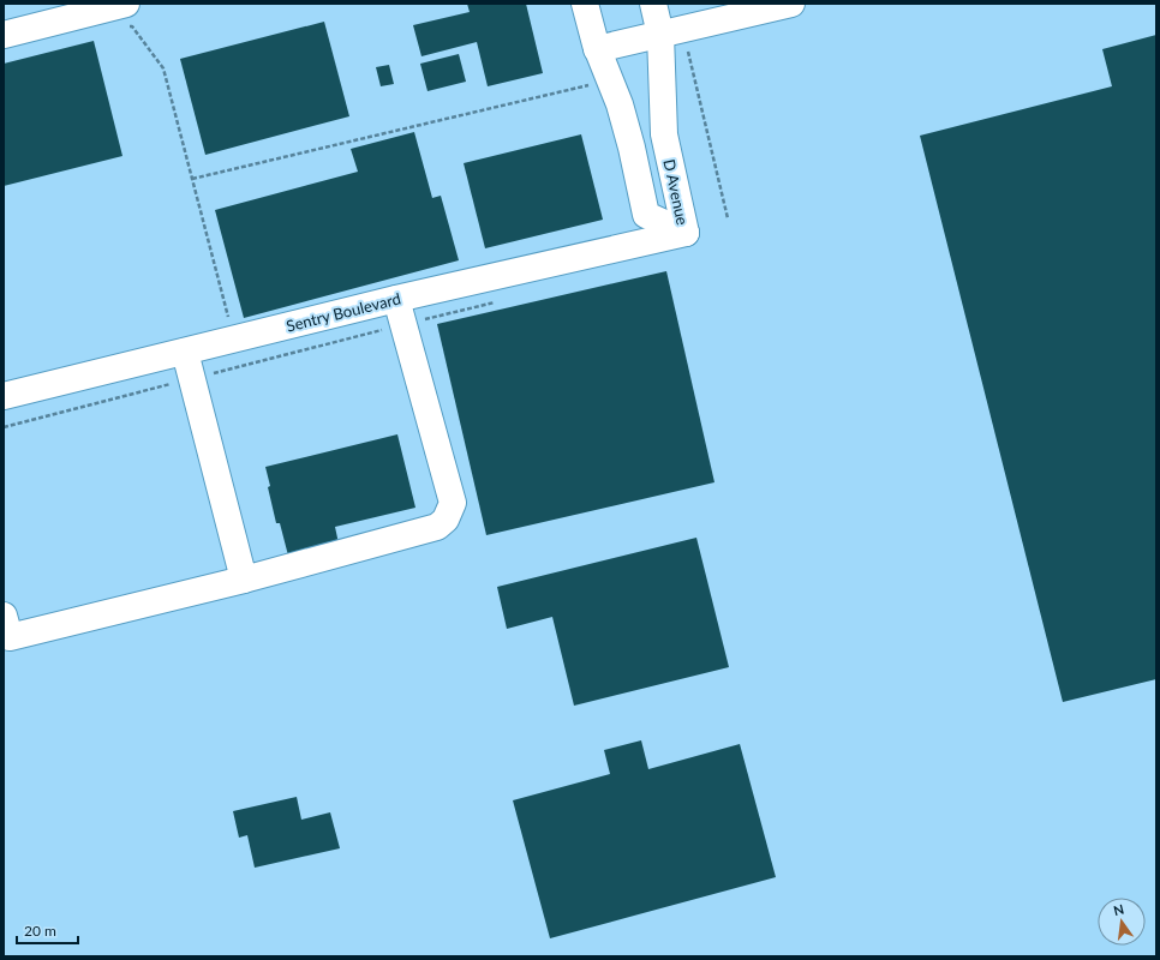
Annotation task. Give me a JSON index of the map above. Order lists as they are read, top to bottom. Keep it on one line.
{"streets":{"street":["D Avenue","Sentry Boulevard"]},"crossings":[["D Avenue","Sentry Boulevard"]],"scale_bar":"20 m","north":"top"}
